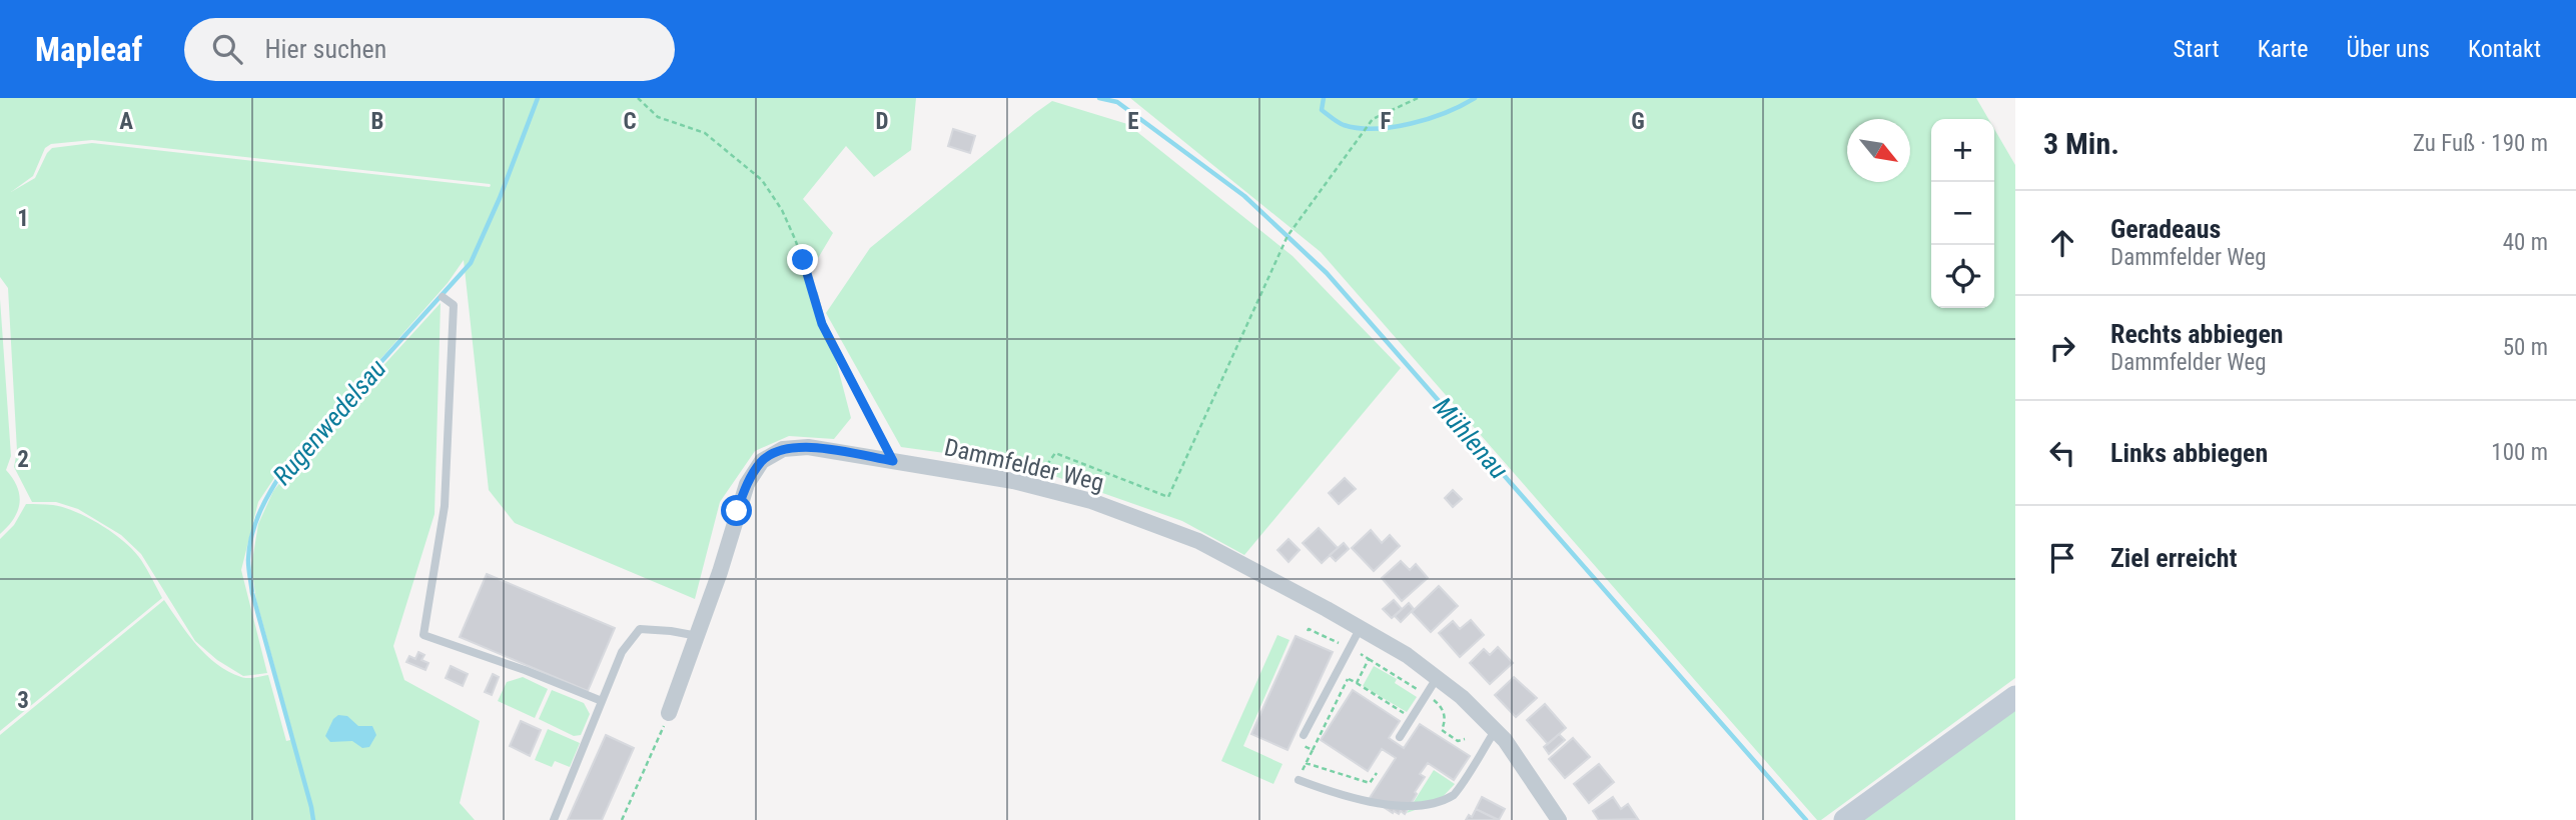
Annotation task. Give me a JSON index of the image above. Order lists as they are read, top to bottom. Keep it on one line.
{"streets":{"street":["Dammfelder Weg"]},"water":["Rugenwedelsau","Mühlenau"],"north":"bottom right","page":{"header":"Mapleaf","search":"Hier suchen","nav":["Start","Karte","Über uns","Kontakt"],"heading":["3 Min.","Zu Fuß · 190 m"],"map_buttons":["+","−"],"list":[["Geradeaus","Dammfelder Weg","40 m"],["Rechts abbiegen","Dammfelder Weg","50 m"],["Links abbiegen","100 m"],"Ziel erreicht"]},"grid":{"columns":["A","B","C","D","E","F","G"],"rows":["1","2","3"]}}
